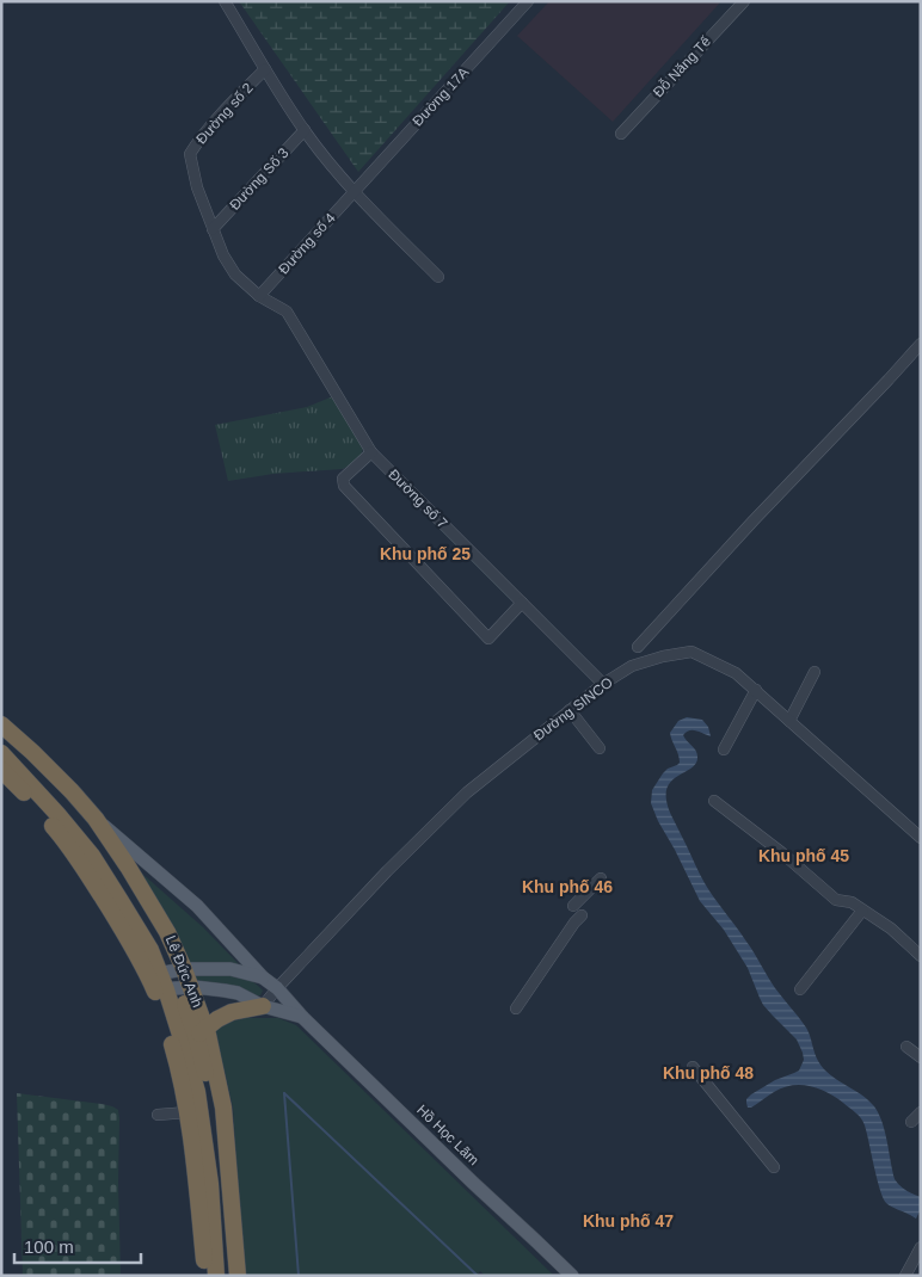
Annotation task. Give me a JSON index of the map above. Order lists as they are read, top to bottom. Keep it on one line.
{"streets":{"highway":["Lê Đức Anh"],"main road":["Hồ Học Lãm"],"street":["Đỗ Năng Tế","Đường 17A","Đường số 2","Đường Số 3","Đường số 4","Đường số 7","Đường SINCO"]},"crossings":[["Đường 17A","Đường số 4"],["Đường số 2","Đường Số 3"],["Đường số 2","Đường số 7"],["Đường Số 3","Đường số 7"],["Đường số 4","Đường số 7"],["Đường số 7","Đường SINCO"],["Đường SINCO","Hồ Học Lãm"],["Lê Đức Anh","Hồ Học Lãm"]],"districts":["Khu phố 25","Khu phố 45","Khu phố 46","Khu phố 48","Khu phố 47"],"scale_bar":"100 m"}
